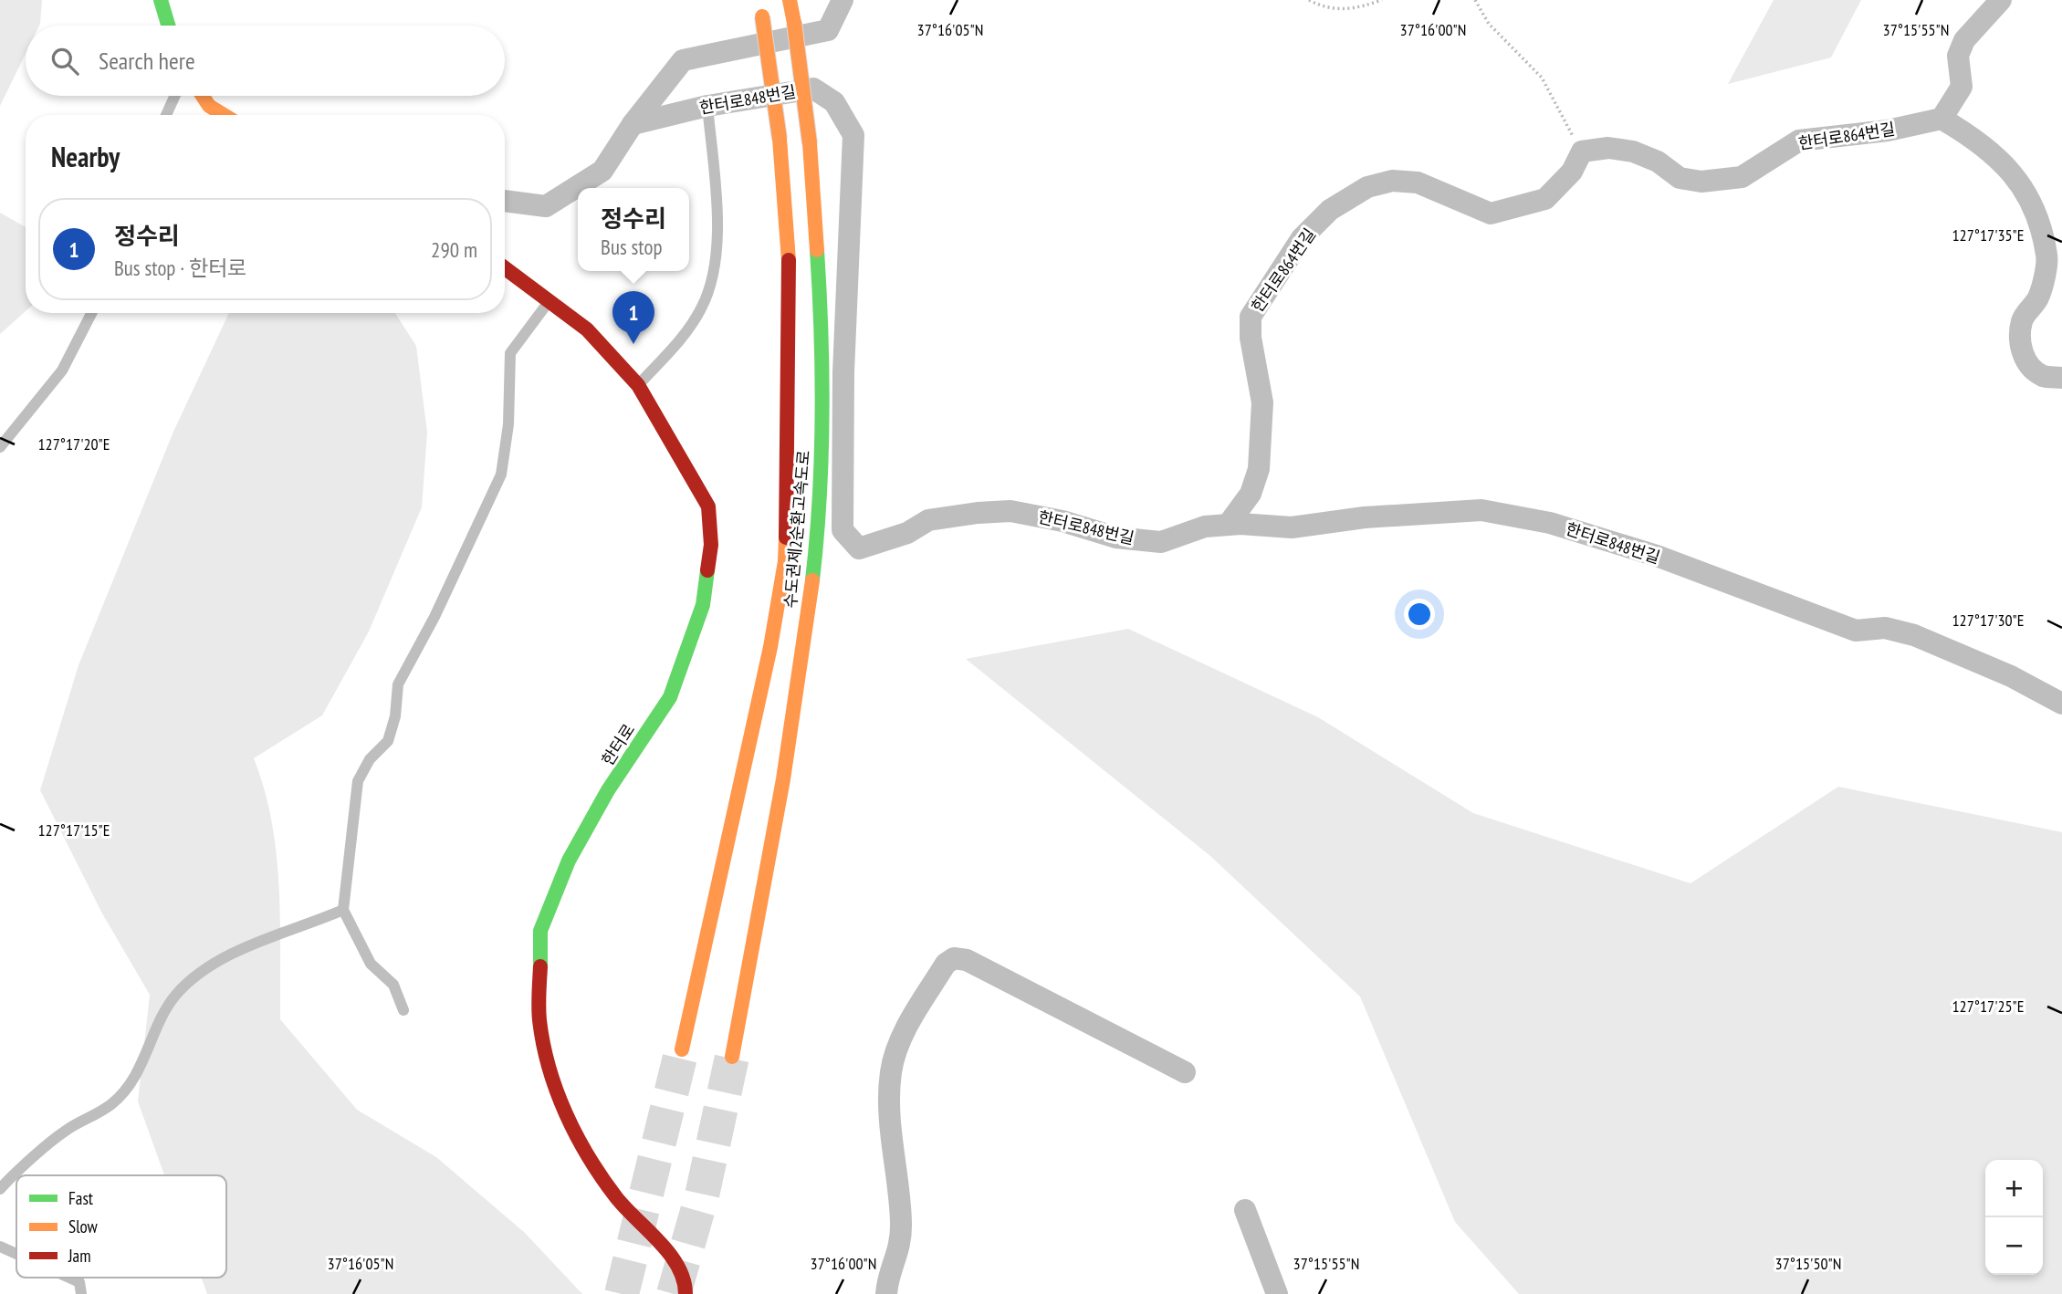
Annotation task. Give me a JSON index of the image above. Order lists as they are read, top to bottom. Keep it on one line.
{"streets":{"main road":["수도권제2순환고속도로","한터로"],"street":["한터로848번길","한터로864번길"]},"crossings":[["한터로848번길","한터로864번길"]],"legend":["Fast","Slow","Jam"],"page":{"search":"Search here","heading":"Nearby","popup":["정수리","Bus stop"],"list":[{"mark":"1","name":"정수리","note":"Bus stop · 한터로","value":"290 m"}],"pins":"1","map_buttons":["+","−"]},"coordinates":["37°16'05\"N","37°16'00\"N","37°15'55\"N","127°17'35\"E","127°17'20\"E","127°17'30\"E","127°17'15\"E","127°17'25\"E","37°15'50\"N"]}
